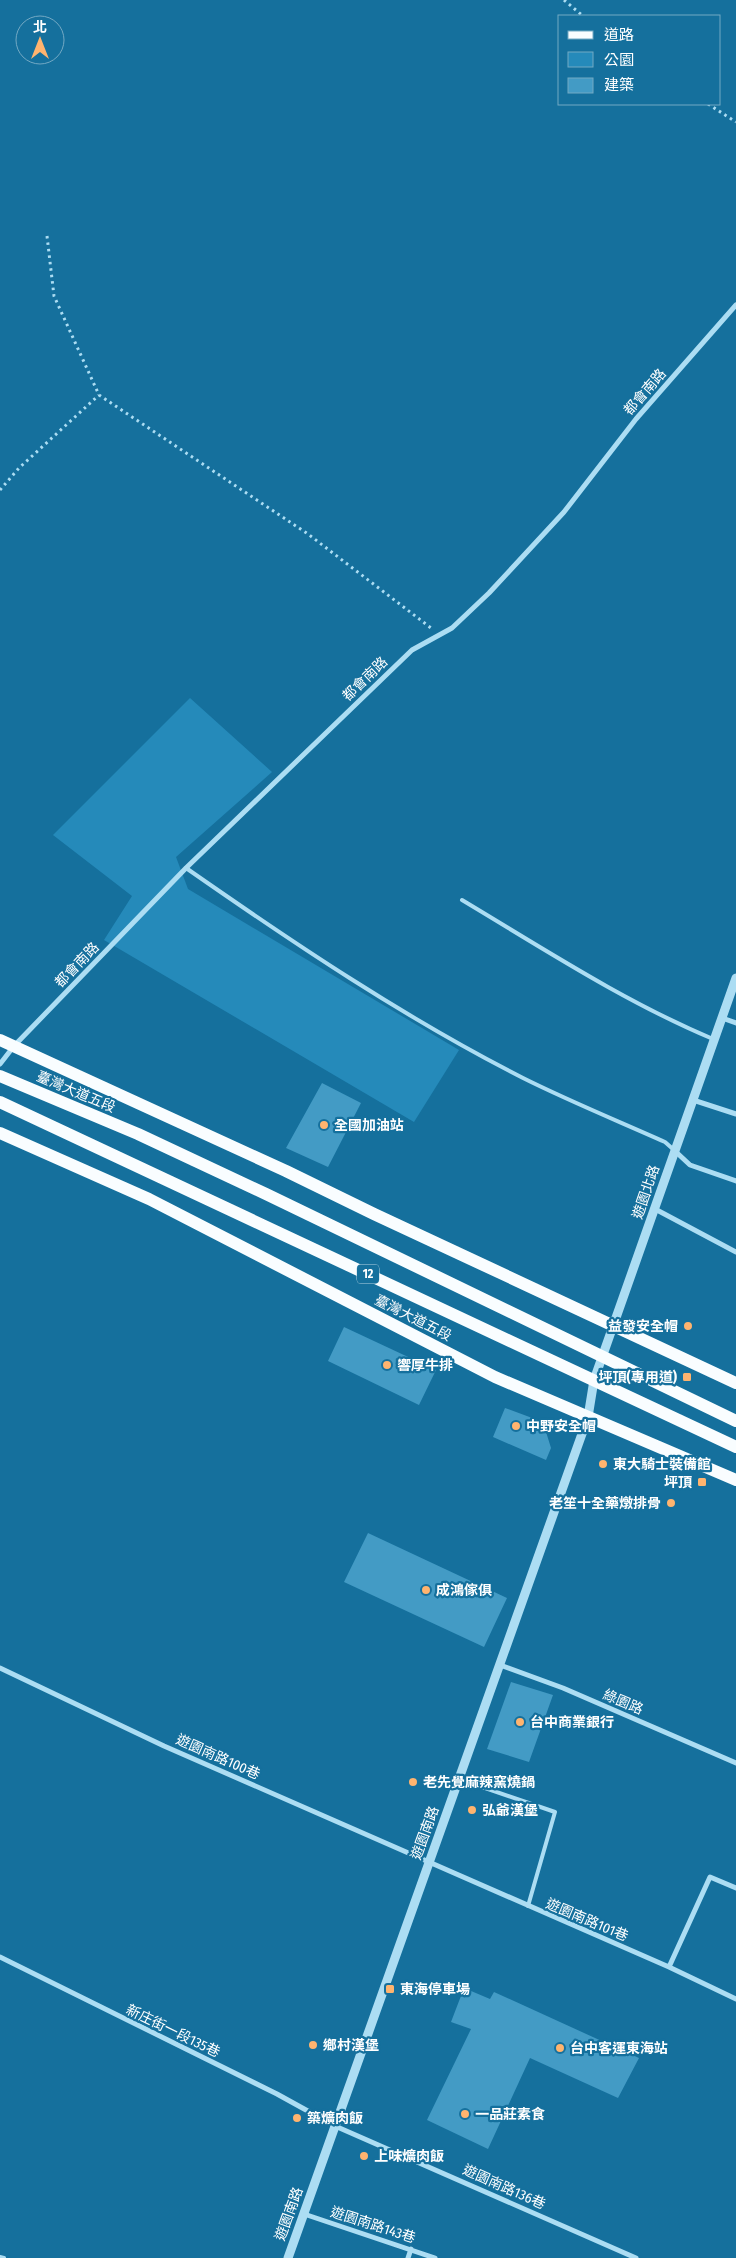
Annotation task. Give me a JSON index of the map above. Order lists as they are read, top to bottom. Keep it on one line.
{"streets":{"main road":["臺灣大道五段","12"],"street":["都會南路","遊園北路","綠園路","遊園南路100巷","遊園南路","遊園南路101巷","新庄街一段135巷","遊園南路136巷","遊園南路143巷"]},"crossings":[["都會南路","臺灣大道五段"],["臺灣大道五段","遊園北路"],["臺灣大道五段","遊園南路"],["遊園北路","遊園南路"],["綠園路","遊園南路"],["遊園南路100巷","遊園南路"],["遊園南路100巷","遊園南路101巷"],["遊園南路","遊園南路101巷"],["遊園南路","新庄街一段135巷"],["遊園南路","遊園南路136巷"],["遊園南路","遊園南路143巷"],["新庄街一段135巷","遊園南路136巷"]],"places":{"other":["全國加油站","益發安全帽","響厚牛排","中野安全帽","東大騎士裝備館","老笙十全藥燉排骨","成鴻傢俱","台中商業銀行","老先覺麻辣窯燒鍋","弘爺漢堡","鄉村漢堡","台中客運東海站","一品莊素食","築爌肉飯","上味爌肉飯"],"transit":["坪頂(專用道)","坪頂","東海停車場"]},"legend":["道路","公園","建築"],"north":"top"}
